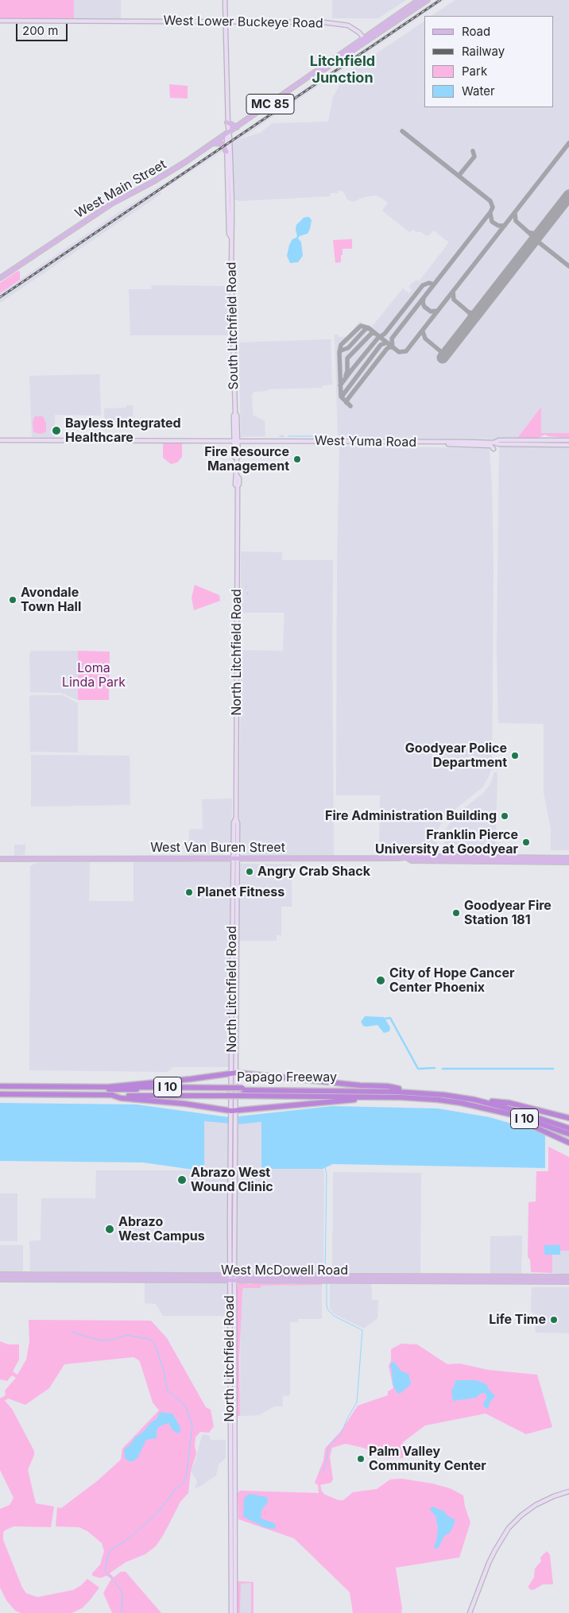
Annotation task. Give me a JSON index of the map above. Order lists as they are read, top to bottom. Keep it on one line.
{"streets":{"highway":["Papago Freeway","I 10"],"main road":["West Lower Buckeye Road","MC 85","West Main Street","South Litchfield Road","West Yuma Road","North Litchfield Road","West Van Buren Street","West McDowell Road"]},"crossings":[["West Lower Buckeye Road","MC 85"],["West Lower Buckeye Road","South Litchfield Road"],["MC 85","West Main Street"],["MC 85","South Litchfield Road"],["West Main Street","South Litchfield Road"],["South Litchfield Road","West Yuma Road"],["South Litchfield Road","North Litchfield Road"],["West Yuma Road","North Litchfield Road"],["North Litchfield Road","West Van Buren Street"],["North Litchfield Road","West McDowell Road"],["Papago Freeway","I 10"]],"districts":["Litchfield Junction"],"parks":["Loma Linda Park"],"places":["Bayless Integrated Healthcare","Fire Resource Management","Avondale Town Hall","Goodyear Police Department","Fire Administration Building","Franklin Pierce University at Goodyear","Angry Crab Shack","Planet Fitness","Goodyear Fire Station 181","City of Hope Cancer Center Phoenix","Abrazo West Wound Clinic","Abrazo West Campus","Life Time","Palm Valley Community Center"],"legend":["Road","Railway","Park","Water"],"scale_bar":"200 m"}
